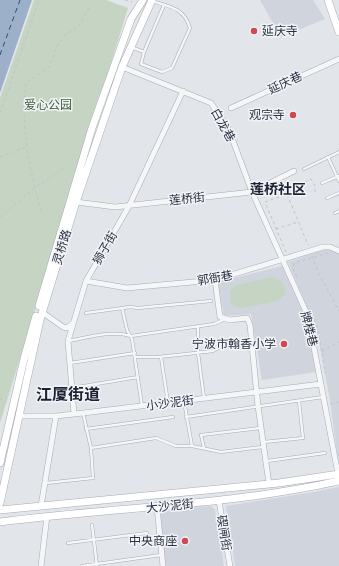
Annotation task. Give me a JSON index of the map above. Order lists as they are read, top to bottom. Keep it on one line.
{"streets":{"main road":["灵桥路","大沙泥街"],"street":["延庆巷","白龙巷","莲桥街","狮子街","郭衙巷","牌楼巷","小沙泥街","碶闸街"]},"crossings":[["白龙巷","莲桥街"],["白龙巷","灵桥路"],["白龙巷","狮子街"],["白龙巷","牌楼巷"],["莲桥街","灵桥路"],["莲桥街","狮子街"],["莲桥街","牌楼巷"],["灵桥路","小沙泥街"],["狮子街","郭衙巷"],["狮子街","小沙泥街"],["郭衙巷","牌楼巷"],["牌楼巷","小沙泥街"],["牌楼巷","大沙泥街"],["大沙泥街","碶闸街"]],"districts":["莲桥社区","江厦街道"],"parks":["爱心公园"],"places":["延庆寺","观宗寺","宁波市翰香小学","中央商座"]}
